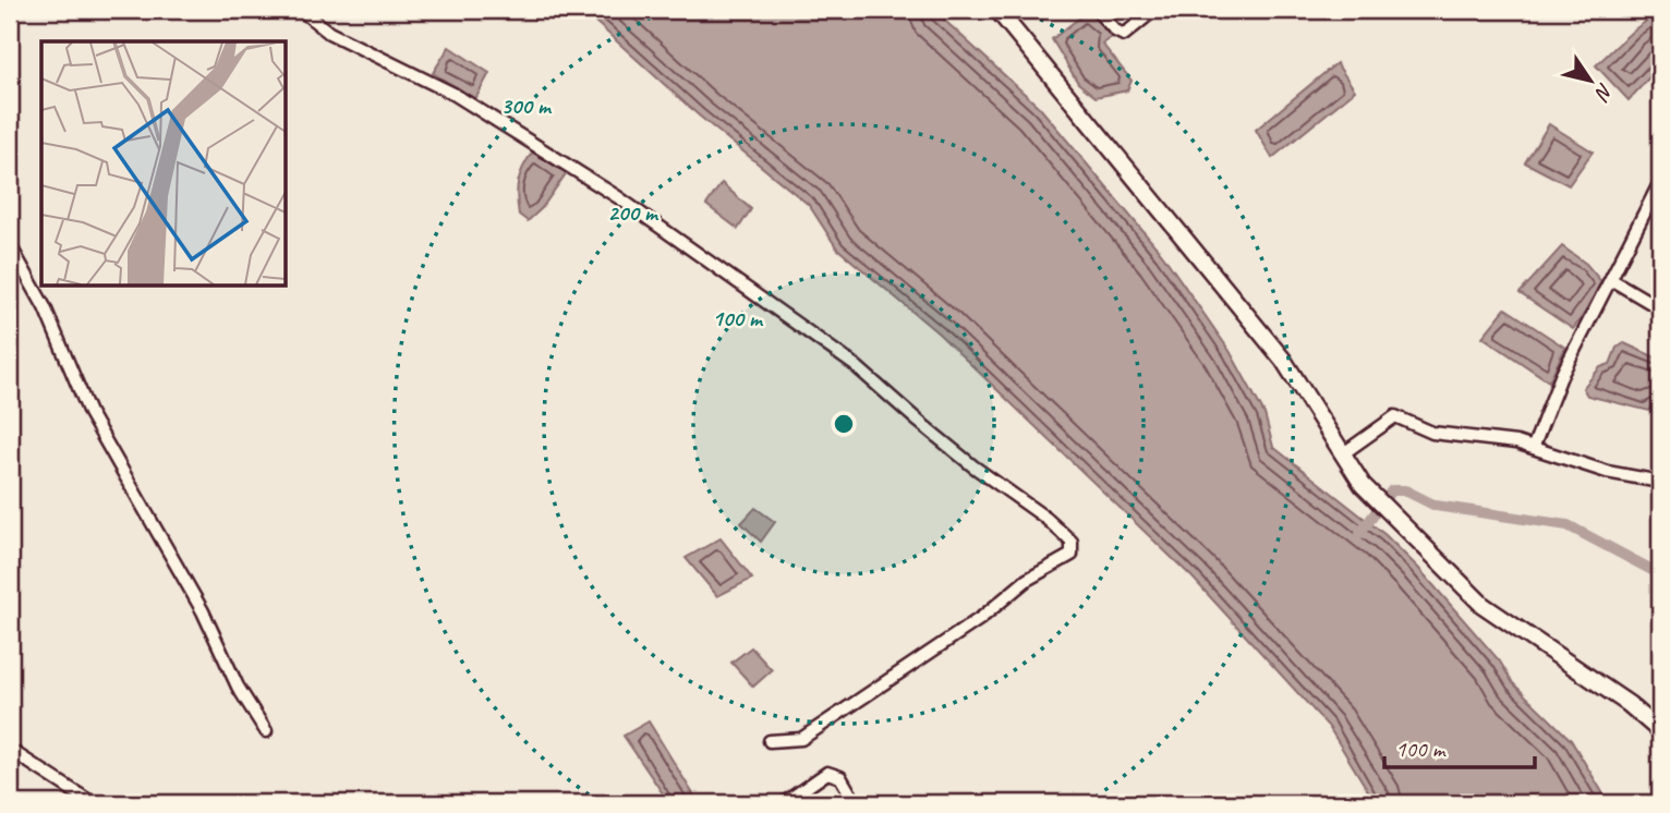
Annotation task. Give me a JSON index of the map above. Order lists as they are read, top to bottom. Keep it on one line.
{"scale_bar":"100 m","north":"bottom right","rings":["300 m","200 m","100 m"]}
